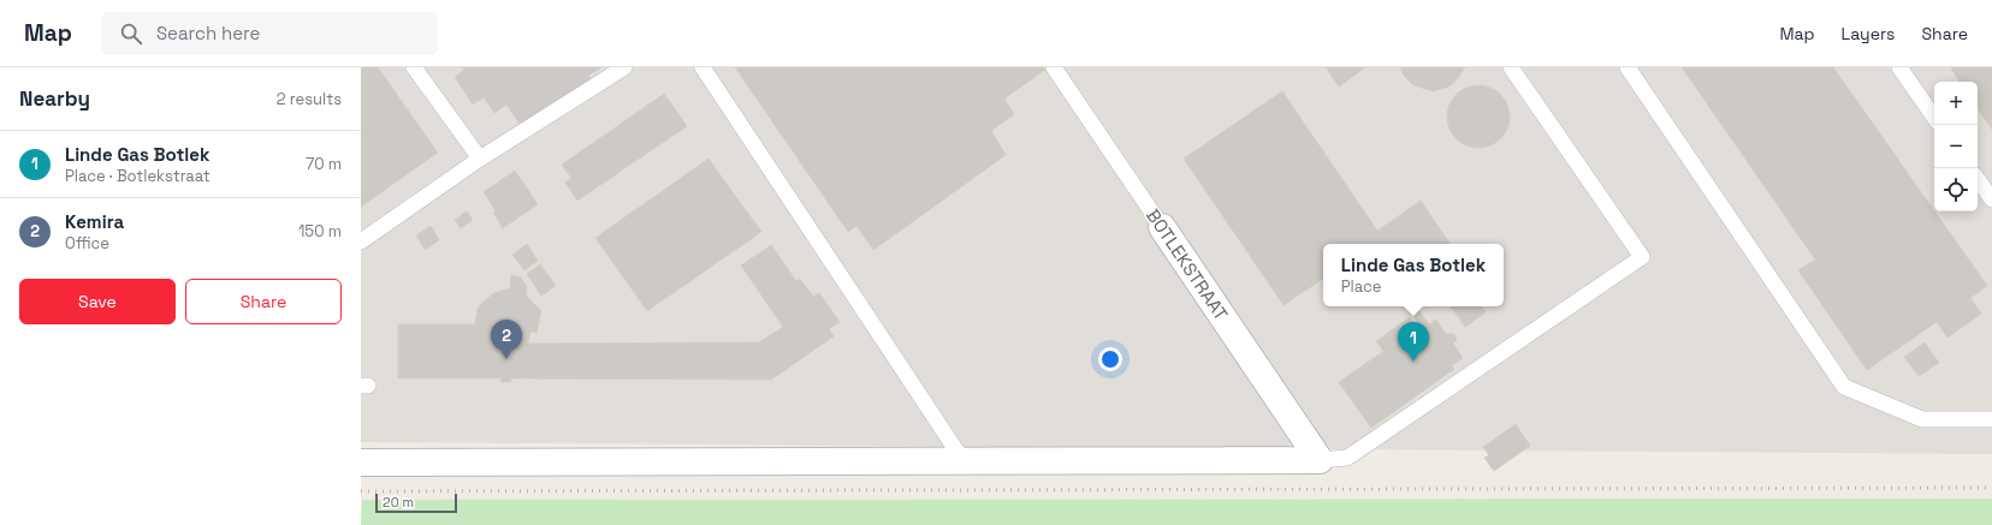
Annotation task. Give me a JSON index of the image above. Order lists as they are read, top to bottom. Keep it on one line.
{"streets":{"street":["BOTLEKSTRAAT"]},"scale_bar":"20 m","page":{"header":"Map","search":"Search here","nav":["Map","Layers","Share"],"heading":["Nearby","2 results"],"map_buttons":["+","−"],"list":[{"mark":"1","name":"Linde Gas Botlek","note":"Place · Botlekstraat","value":"70 m"},{"mark":"2","name":"Kemira","note":"Office","value":"150 m"}],"popup":["Linde Gas Botlek","Place"],"buttons":["Save","Share"],"pins":["2","1"],"scale":"20 m"}}
